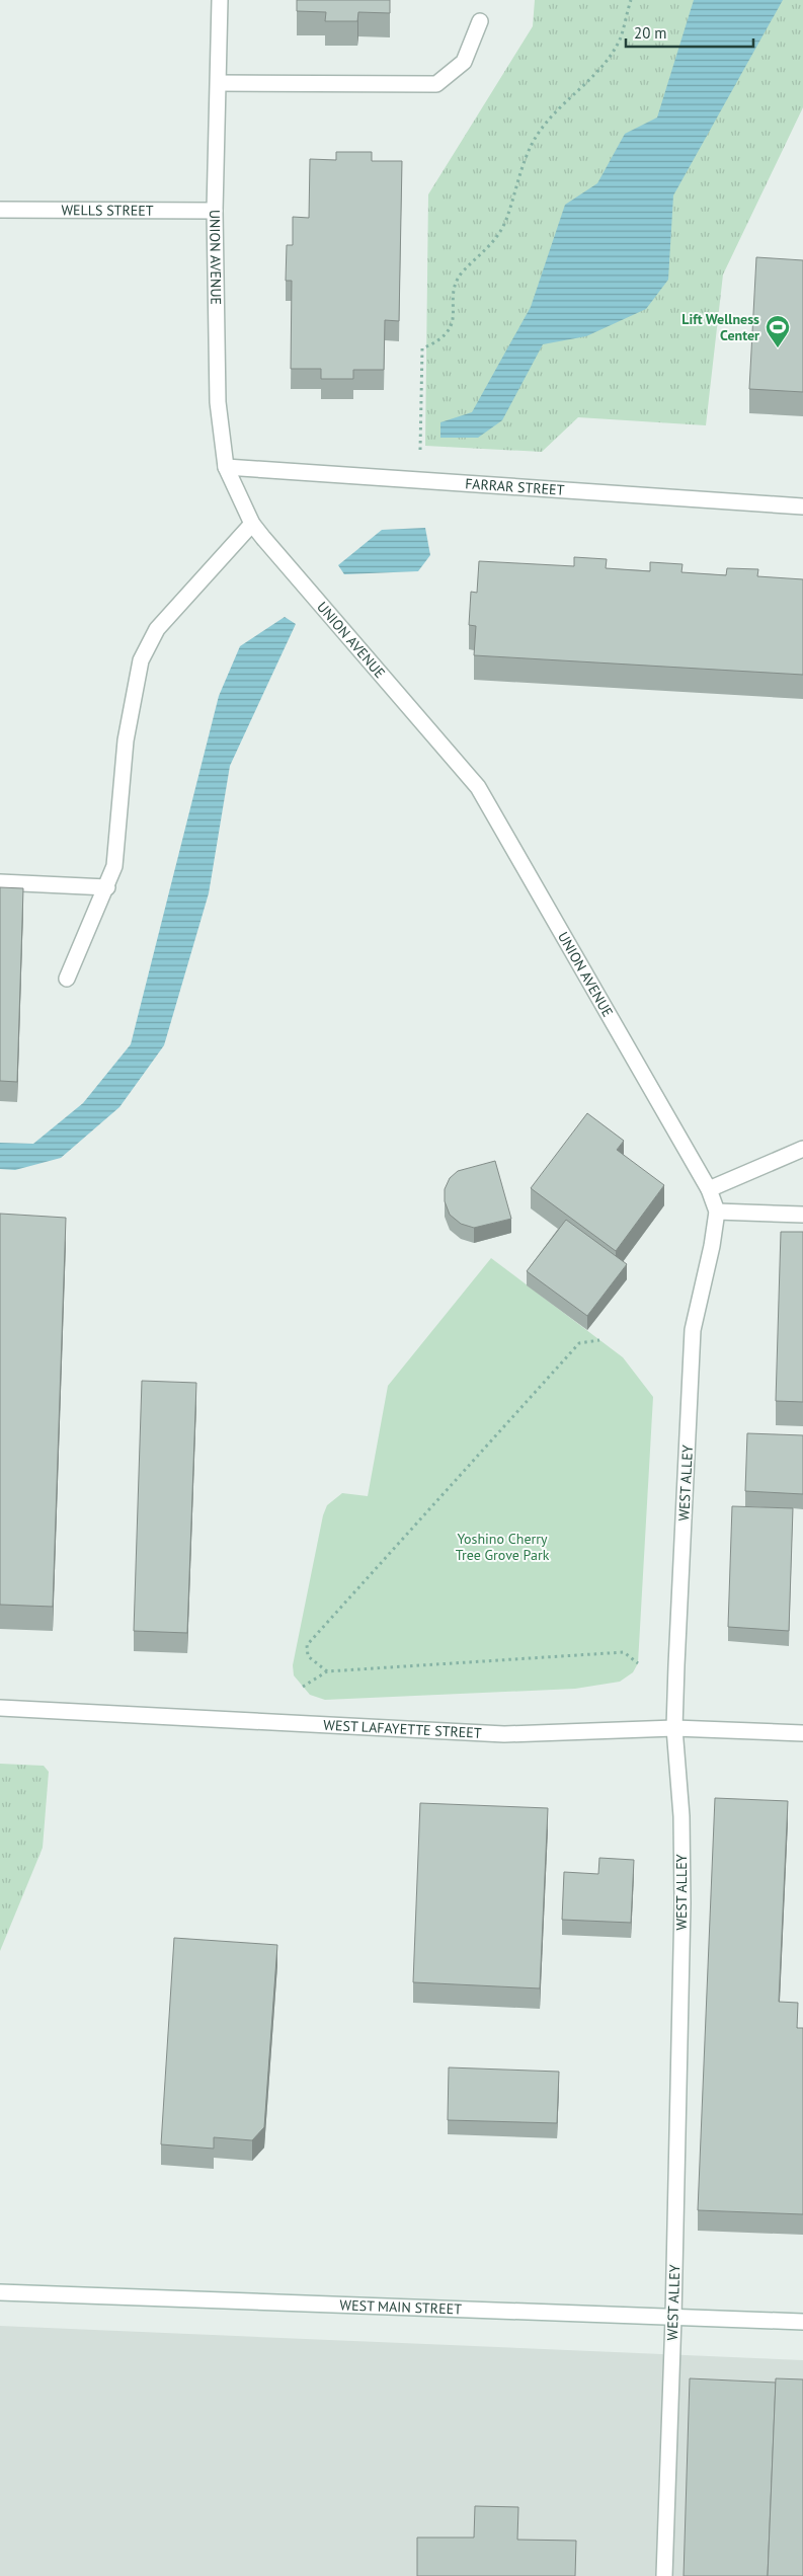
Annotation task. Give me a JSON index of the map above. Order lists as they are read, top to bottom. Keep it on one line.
{"streets":{"street":["WELLS STREET","UNION AVENUE","FARRAR STREET","WEST ALLEY","WEST LAFAYETTE STREET","WEST MAIN STREET"]},"crossings":[["WELLS STREET","UNION AVENUE"],["UNION AVENUE","FARRAR STREET"],["UNION AVENUE","WEST ALLEY"],["WEST ALLEY","WEST LAFAYETTE STREET"],["WEST ALLEY","WEST MAIN STREET"]],"parks":["Yoshino Cherry Tree Grove Park"],"places":{"sports":["Lift Wellness Center"]},"scale_bar":"20 m"}
